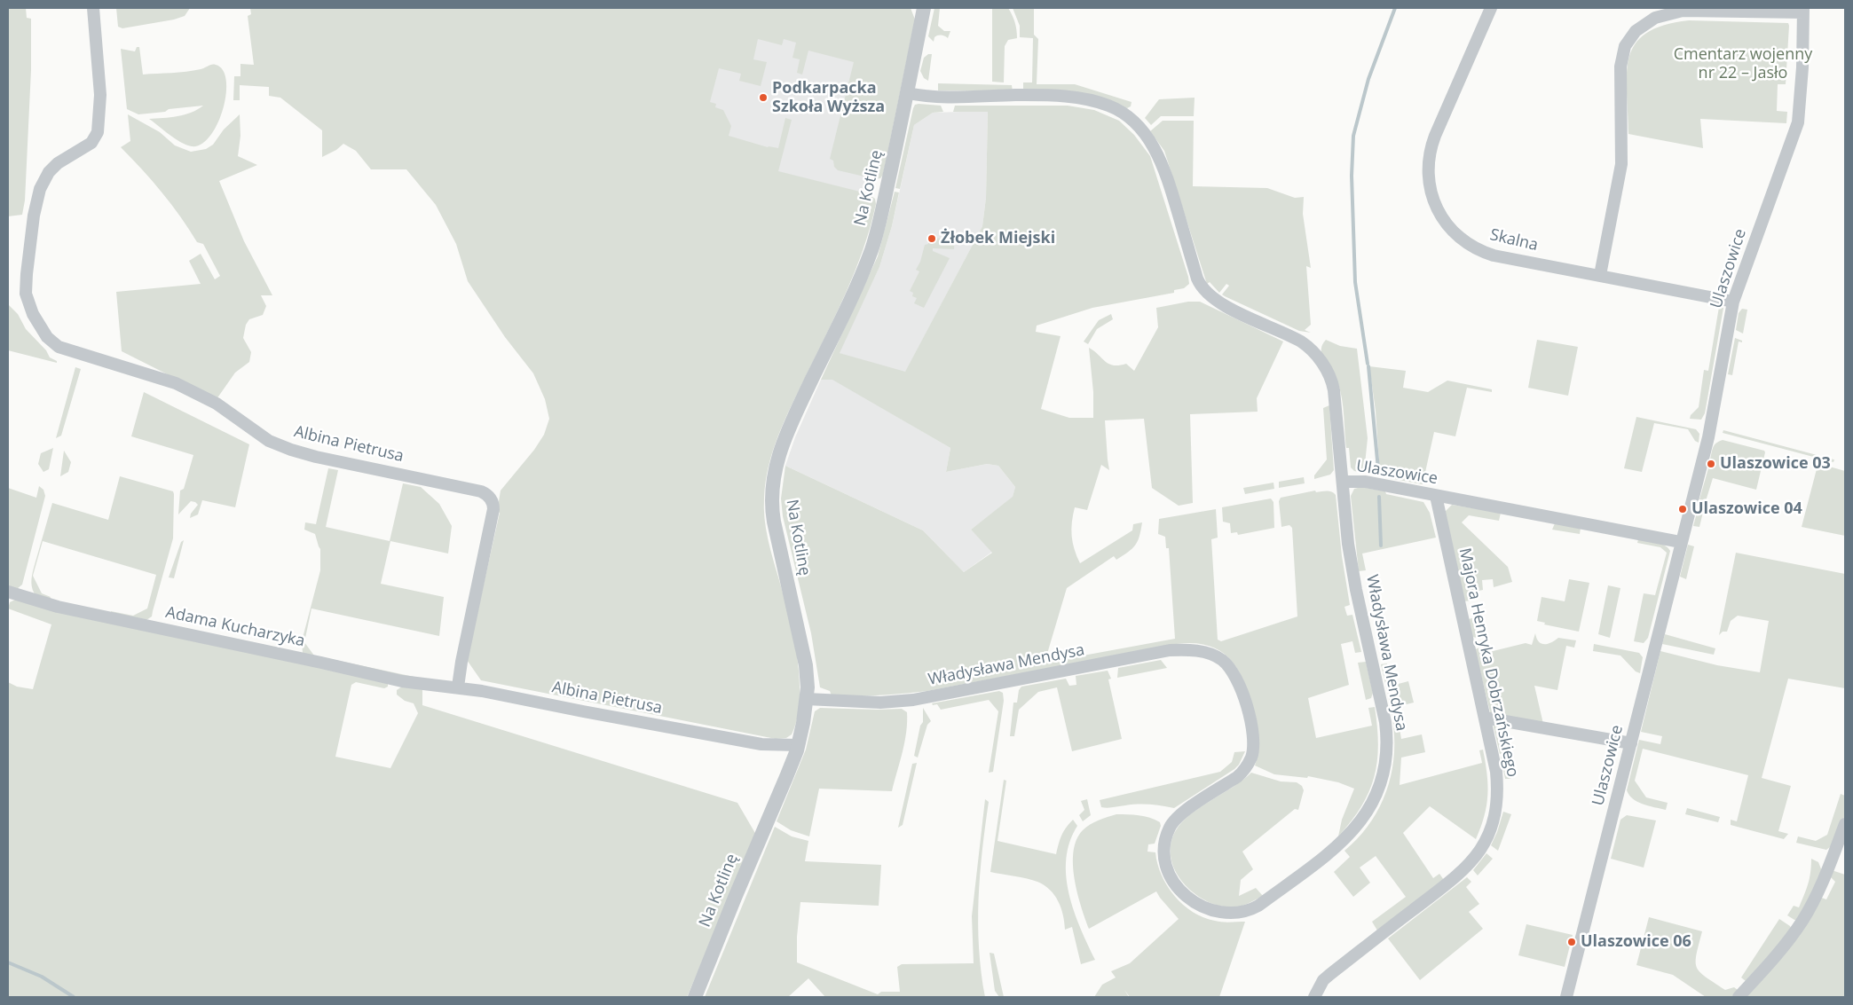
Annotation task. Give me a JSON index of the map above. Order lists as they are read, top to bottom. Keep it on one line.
{"streets":{"street":["Na Kotlinę","Skalna","Ulaszowice","Albina Pietrusa","Adama Kucharzyka","Władysława Mendysa","Majora Henryka Dobrzańskiego"]},"crossings":[["Na Kotlinę","Albina Pietrusa"],["Na Kotlinę","Władysława Mendysa"],["Skalna","Ulaszowice"],["Ulaszowice","Władysława Mendysa"],["Ulaszowice","Majora Henryka Dobrzańskiego"],["Albina Pietrusa","Adama Kucharzyka"]],"parks":["Cmentarz wojenny nr 22 – Jasło"],"places":["Podkarpacka Szkoła Wyższa","Żłobek Miejski","Ulaszowice 03","Ulaszowice 04","Ulaszowice 06"]}
